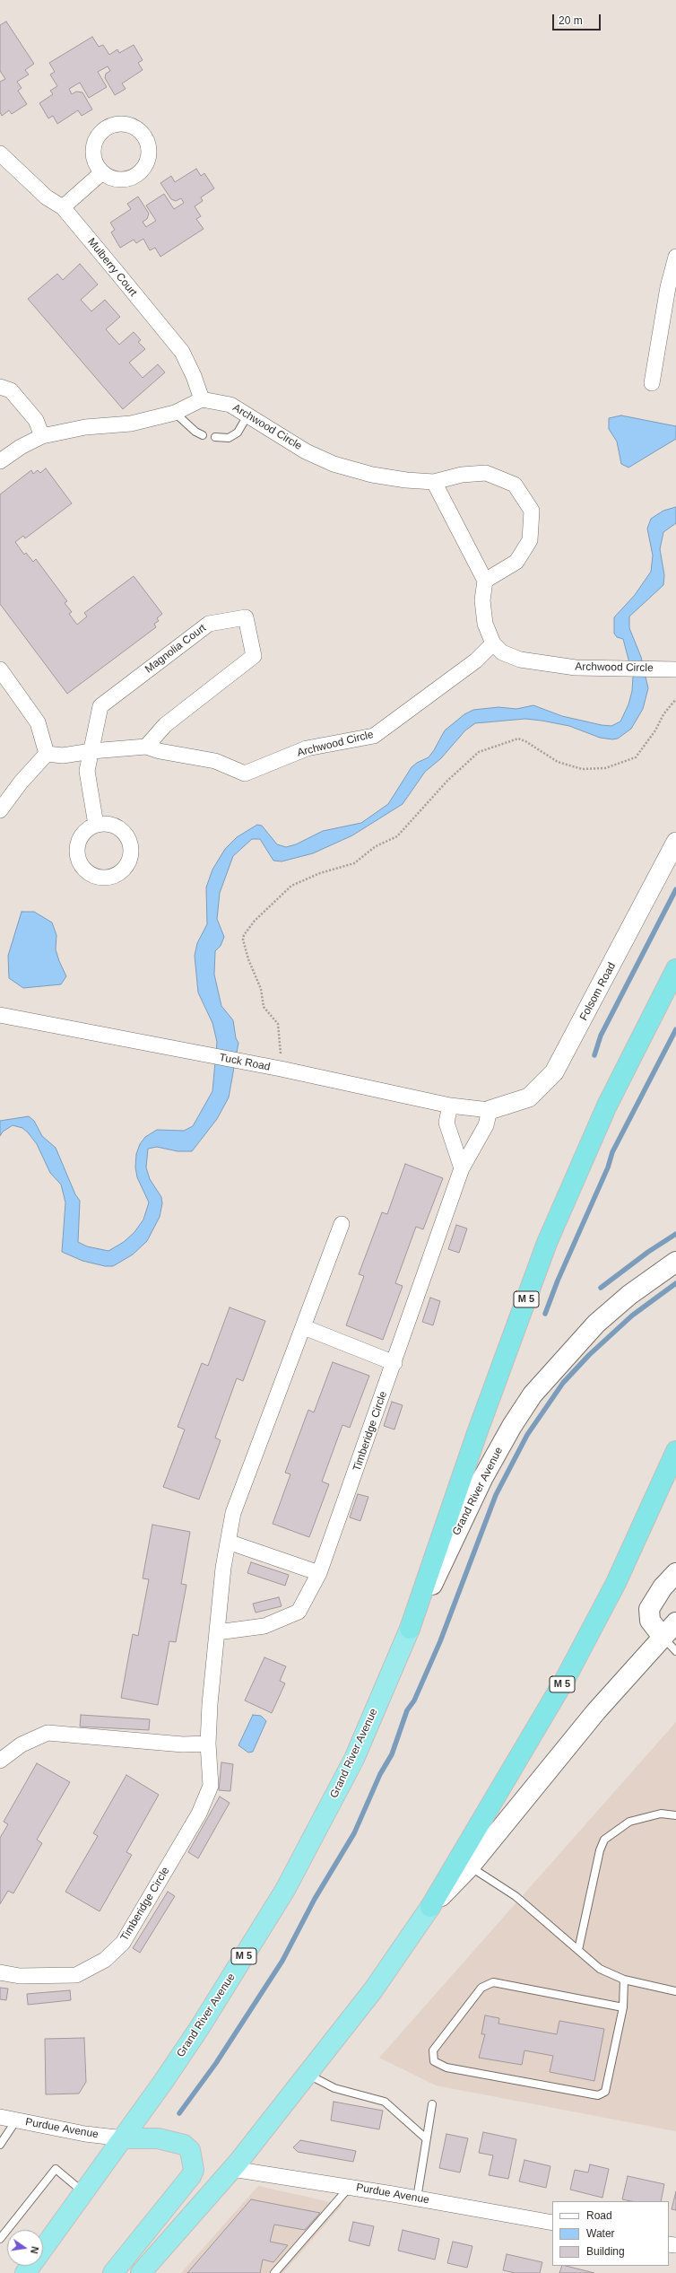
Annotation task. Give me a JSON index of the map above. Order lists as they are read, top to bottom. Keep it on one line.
{"streets":{"highway":["M 5","Grand River Avenue"],"street":["Mulberry Court","Archwood Circle","Magnolia Court","Folsom Road","Tuck Road","Timberidge Circle","Purdue Avenue"]},"crossings":[["Mulberry Court","Archwood Circle"],["Archwood Circle","Magnolia Court"],["Folsom Road","Tuck Road"],["Folsom Road","Timberidge Circle"],["Tuck Road","Timberidge Circle"],["M 5","Grand River Avenue"],["M 5","Purdue Avenue"],["Grand River Avenue","Purdue Avenue"]],"legend":["Road","Water","Building"],"scale_bar":"20 m","north":"right"}
